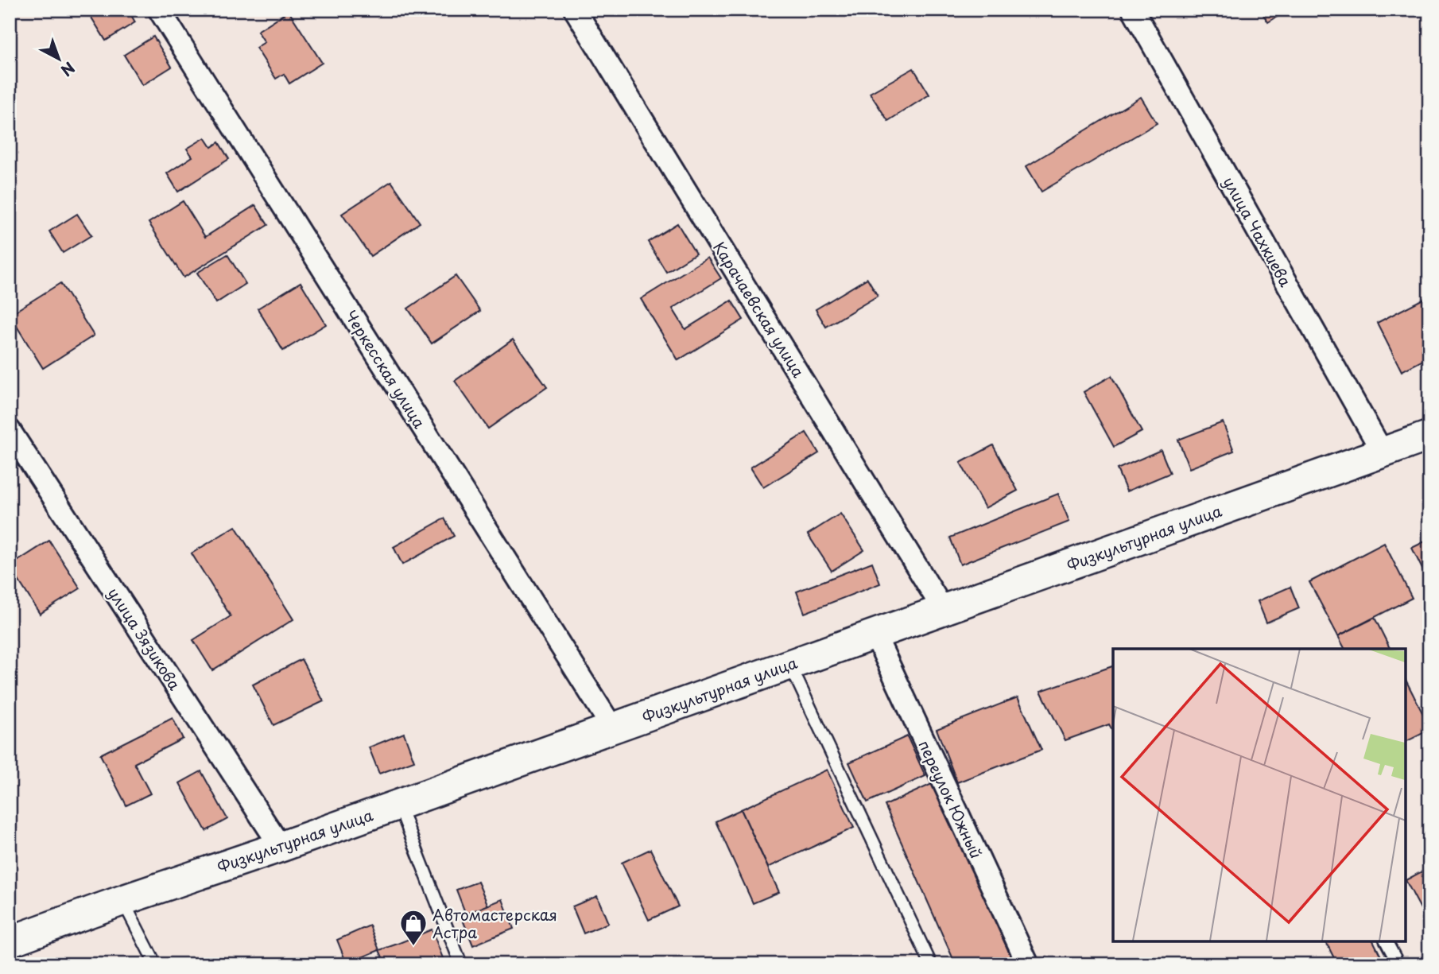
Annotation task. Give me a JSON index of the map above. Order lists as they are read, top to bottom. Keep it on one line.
{"streets":{"main road":["Физкультурная улица"],"street":["улица Чахкиева","Карачаевская улица","Черкесская улица","улица Зязикова","переулок Южный"]},"crossings":[["улица Чахкиева","Физкультурная улица"],["Карачаевская улица","Физкультурная улица"],["Черкесская улица","Физкультурная улица"],["Физкультурная улица","улица Зязикова"],["Физкультурная улица","переулок Южный"]],"places":{"shop":["Автомастерская Астра"]},"north":"bottom right"}
